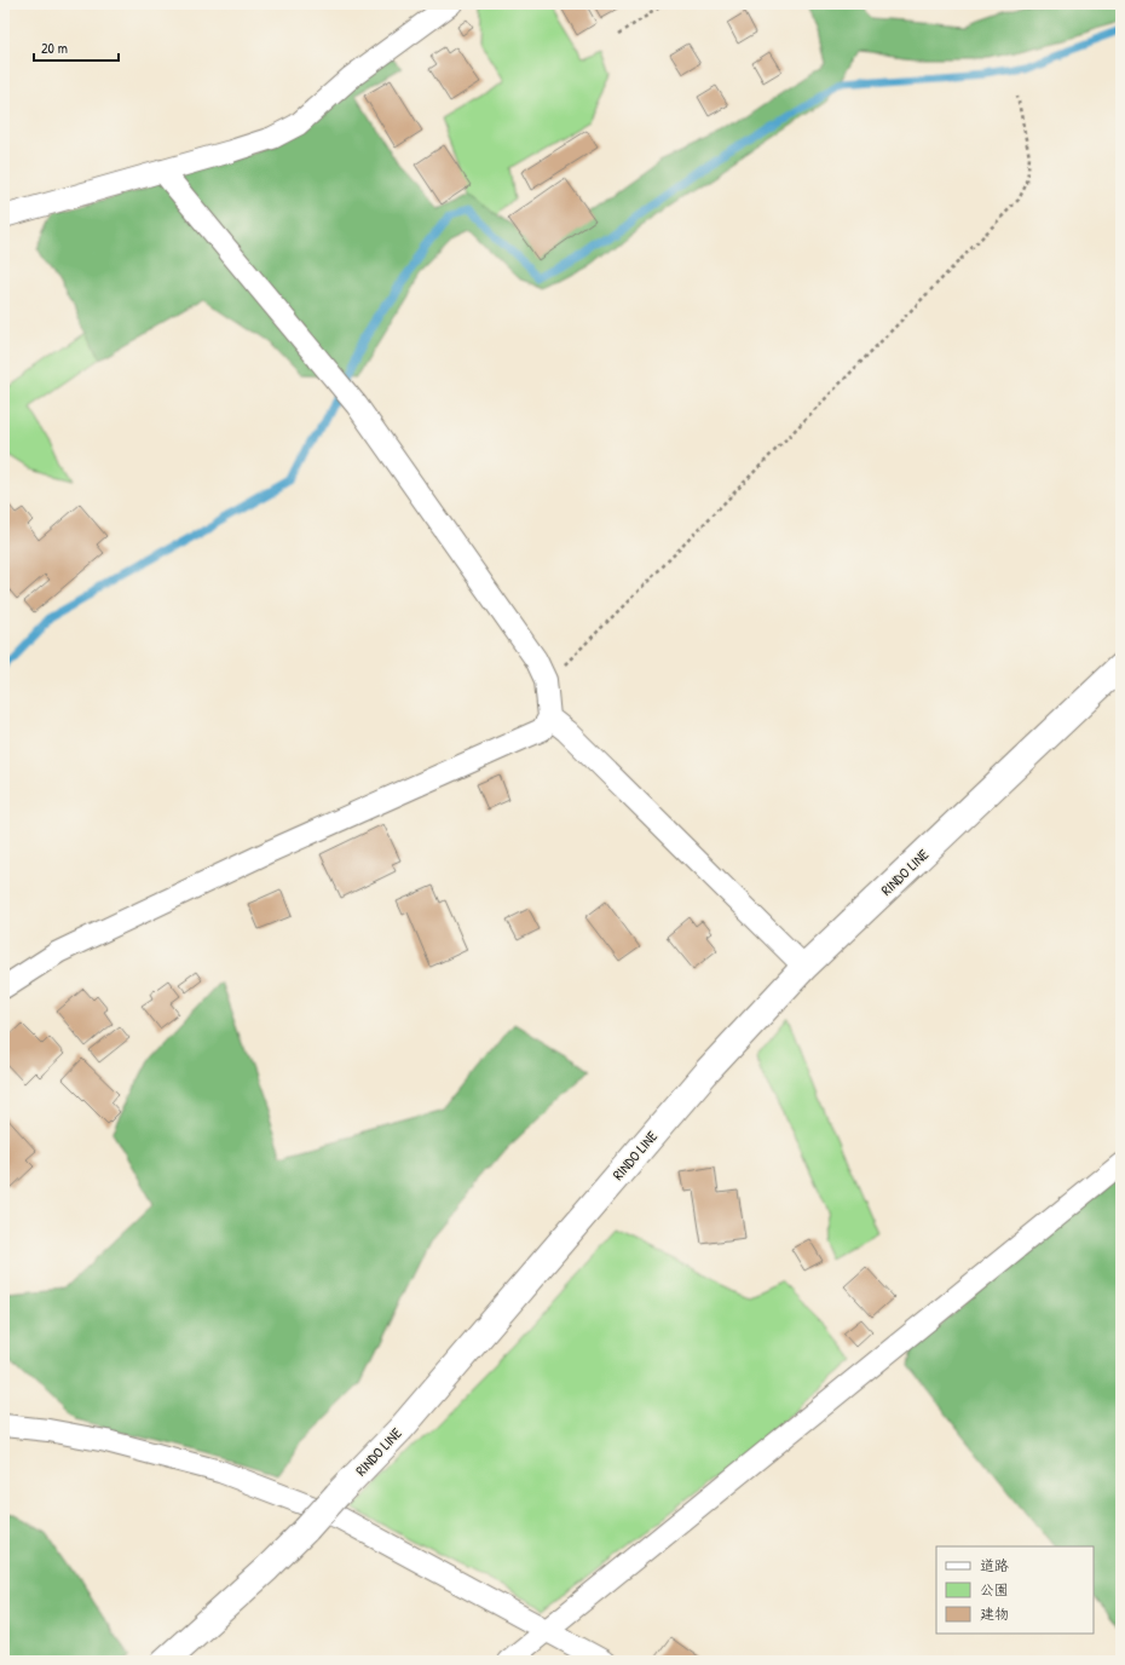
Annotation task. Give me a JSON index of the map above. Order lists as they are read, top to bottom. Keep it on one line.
{"streets":{"street":["RINDO LINE"]},"legend":["道路","公園","建物"],"scale_bar":"20 m"}
